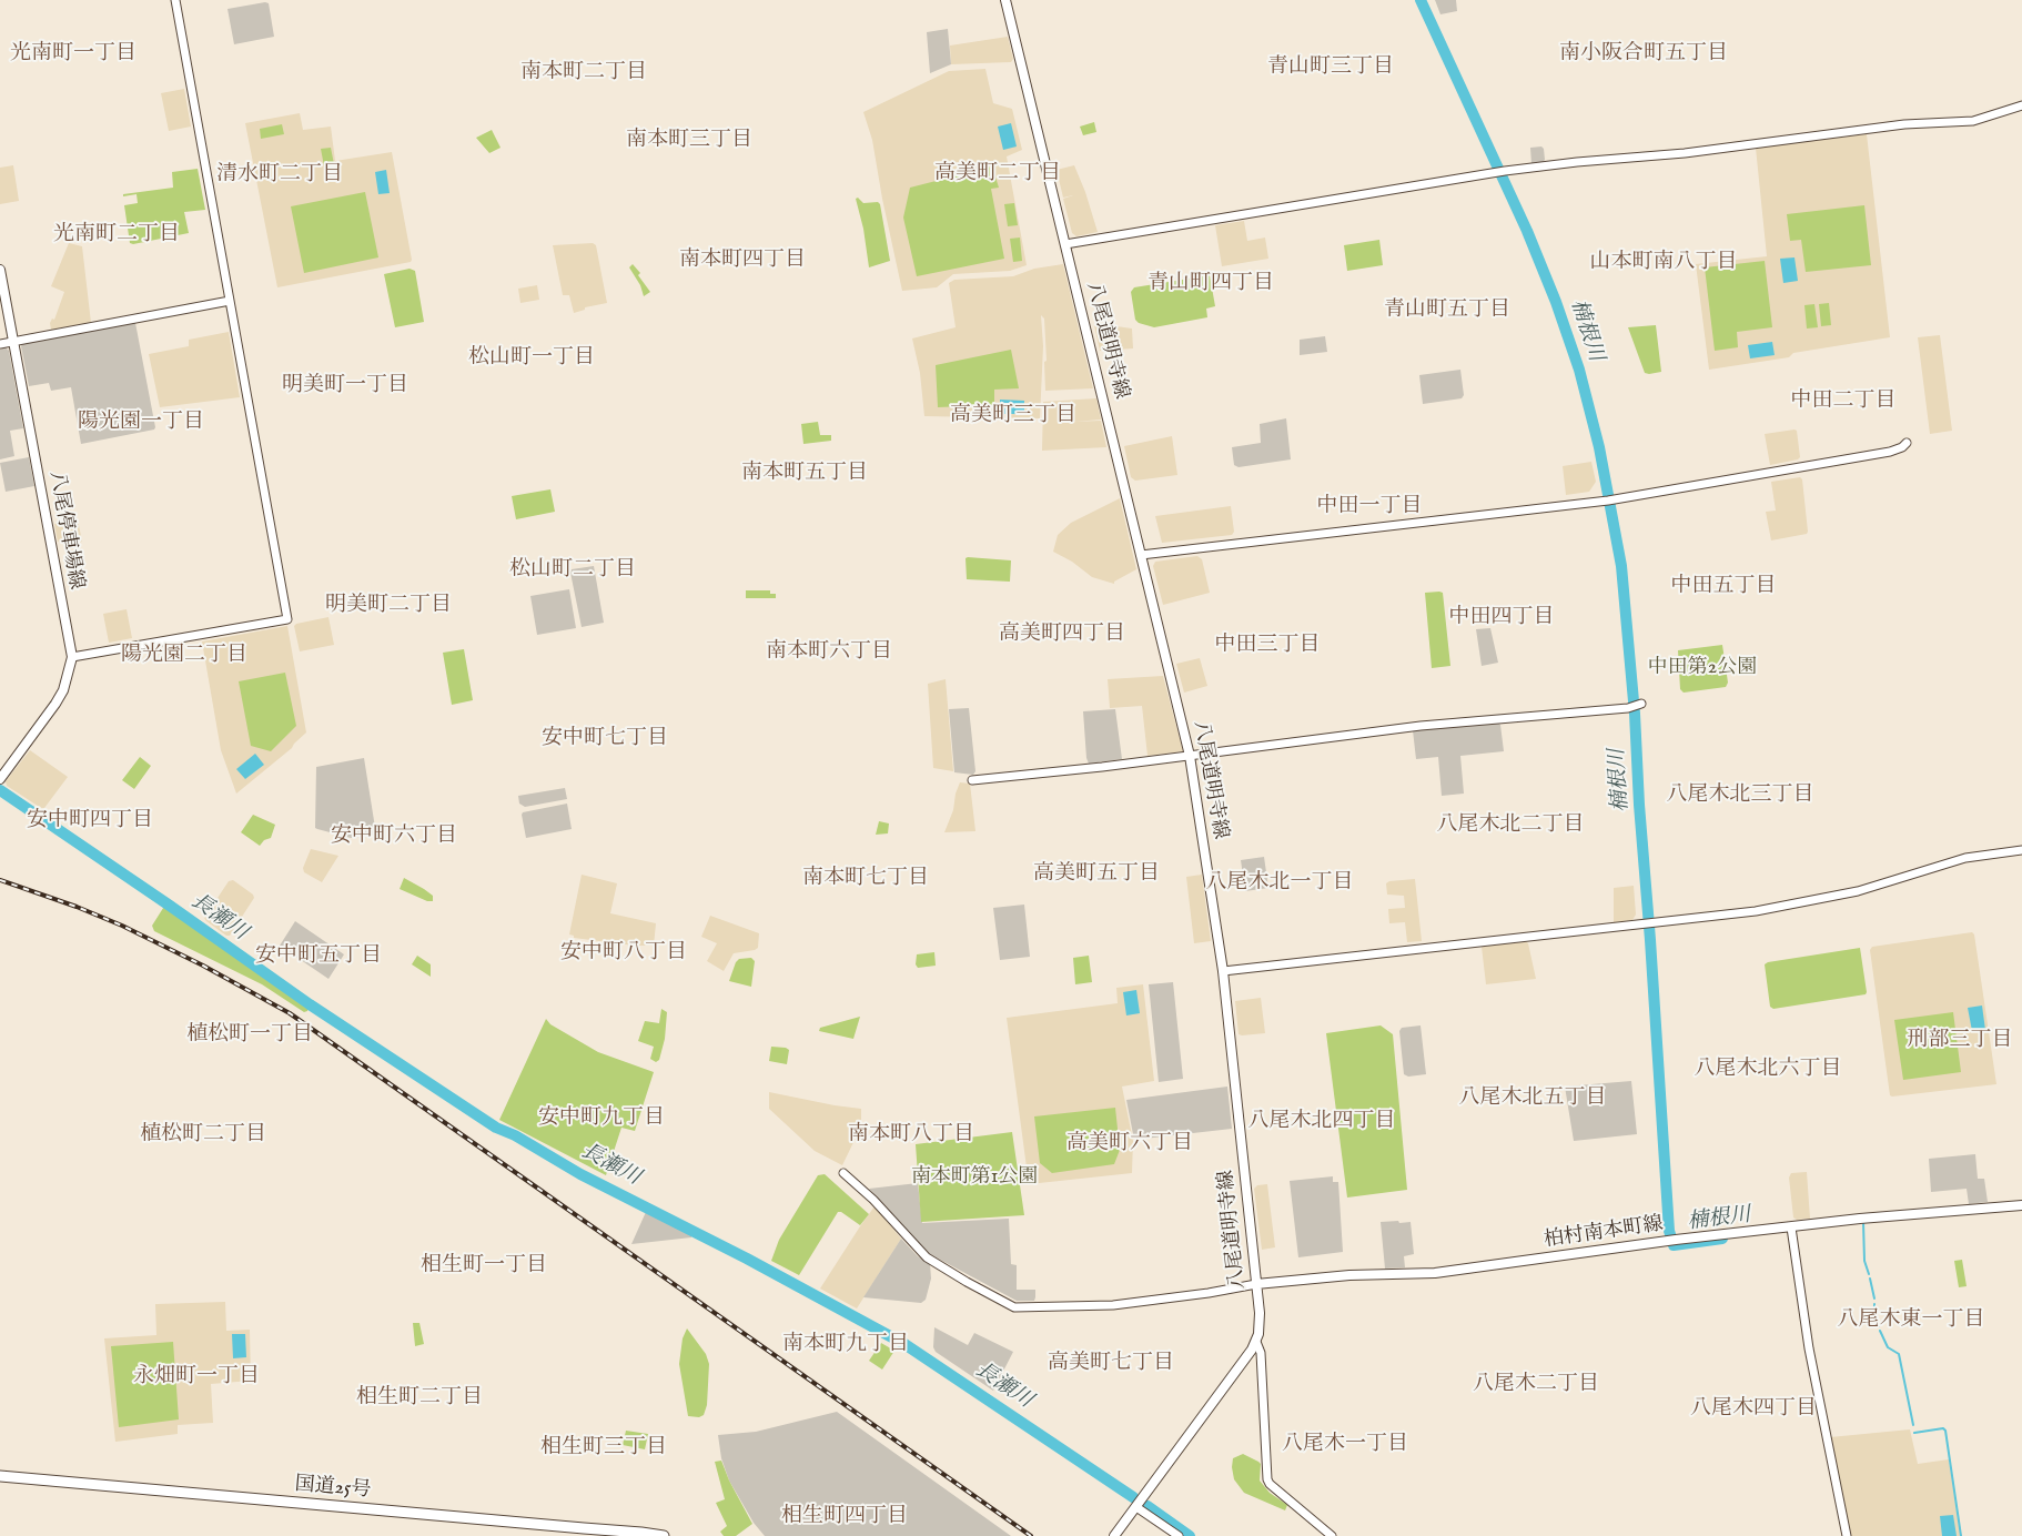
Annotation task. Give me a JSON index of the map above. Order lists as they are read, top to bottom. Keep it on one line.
{"streets":{"highway":["国道25号"],"main road":["八尾道明寺線","八尾停車場線","柏村南本町線"]},"crossings":[["八尾道明寺線","柏村南本町線"]],"districts":["光南町一丁目","南小阪合町五丁目","青山町三丁目","南本町二丁目","南本町三丁目","高美町二丁目","清水町二丁目","光南町二丁目","南本町四丁目","山本町南八丁目","青山町四丁目","青山町五丁目","松山町一丁目","明美町一丁目","中田二丁目","高美町三丁目","陽光園一丁目","南本町五丁目","中田一丁目","松山町二丁目","中田五丁目","明美町二丁目","中田四丁目","高美町四丁目","中田三丁目","南本町六丁目","陽光園二丁目","安中町七丁目","八尾木北三丁目","安中町四丁目","八尾木北二丁目","安中町六丁目","高美町五丁目","南本町七丁目","八尾木北一丁目","安中町八丁目","安中町五丁目","植松町一丁目","刑部三丁目","八尾木北六丁目","八尾木北五丁目","安中町九丁目","八尾木北四丁目","植松町二丁目","南本町八丁目","高美町六丁目","相生町一丁目","八尾木東一丁目","南本町九丁目","高美町七丁目","永畑町一丁目","八尾木二丁目","相生町二丁目","八尾木四丁目","八尾木一丁目","相生町三丁目","相生町四丁目"],"water":["楠根川","長瀬川"],"parks":["中田第2公園","南本町第1公園"]}
